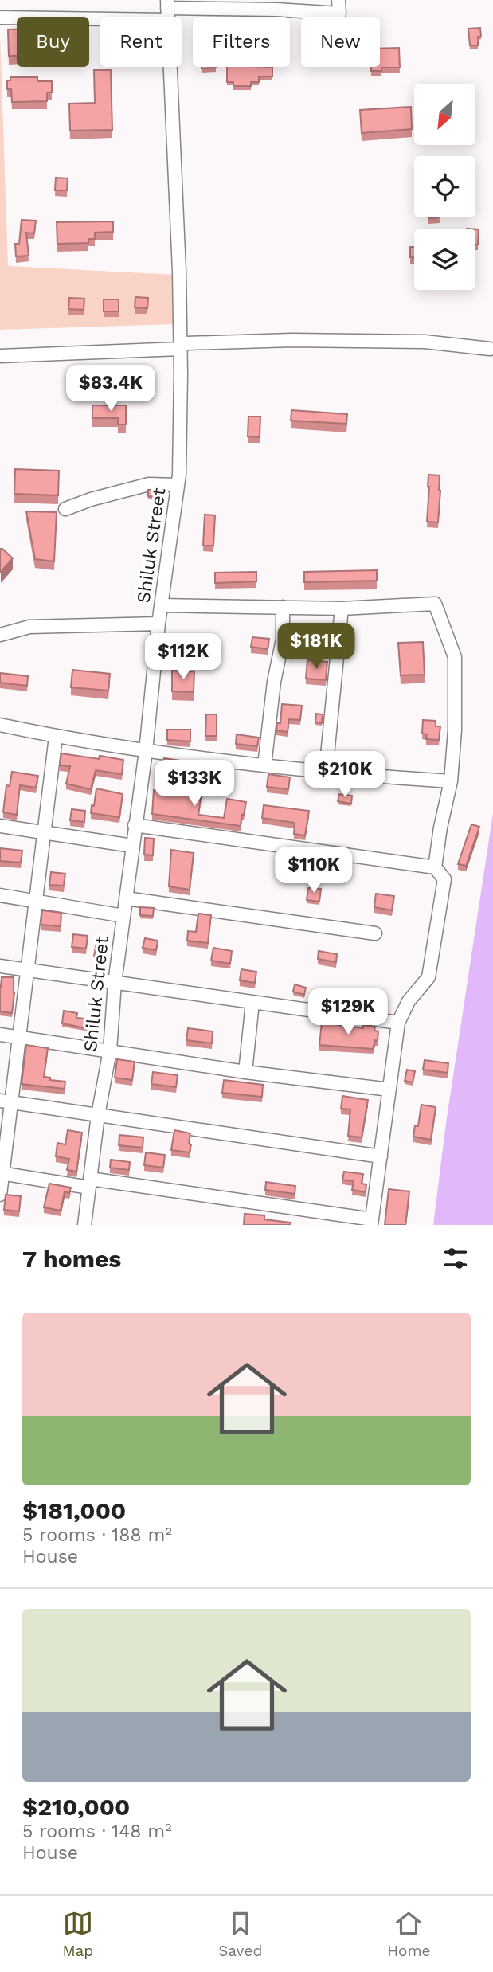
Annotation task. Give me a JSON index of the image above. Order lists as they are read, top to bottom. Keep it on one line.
{"streets":{"street":["Shiluk Street"]},"north":"bottom left","page":{"chip":["Buy","Rent","Filters","New"],"price":["$83.4K","$181K","$112K","$210K","$133K","$110K","$129K"],"heading":"7 homes","list":[{"name":"$181,000","note":"5 rooms · 188 m² · House"},{"name":"$210,000","note":"5 rooms · 148 m² · House"}],"tabs":["Map","Saved","Home"]}}
